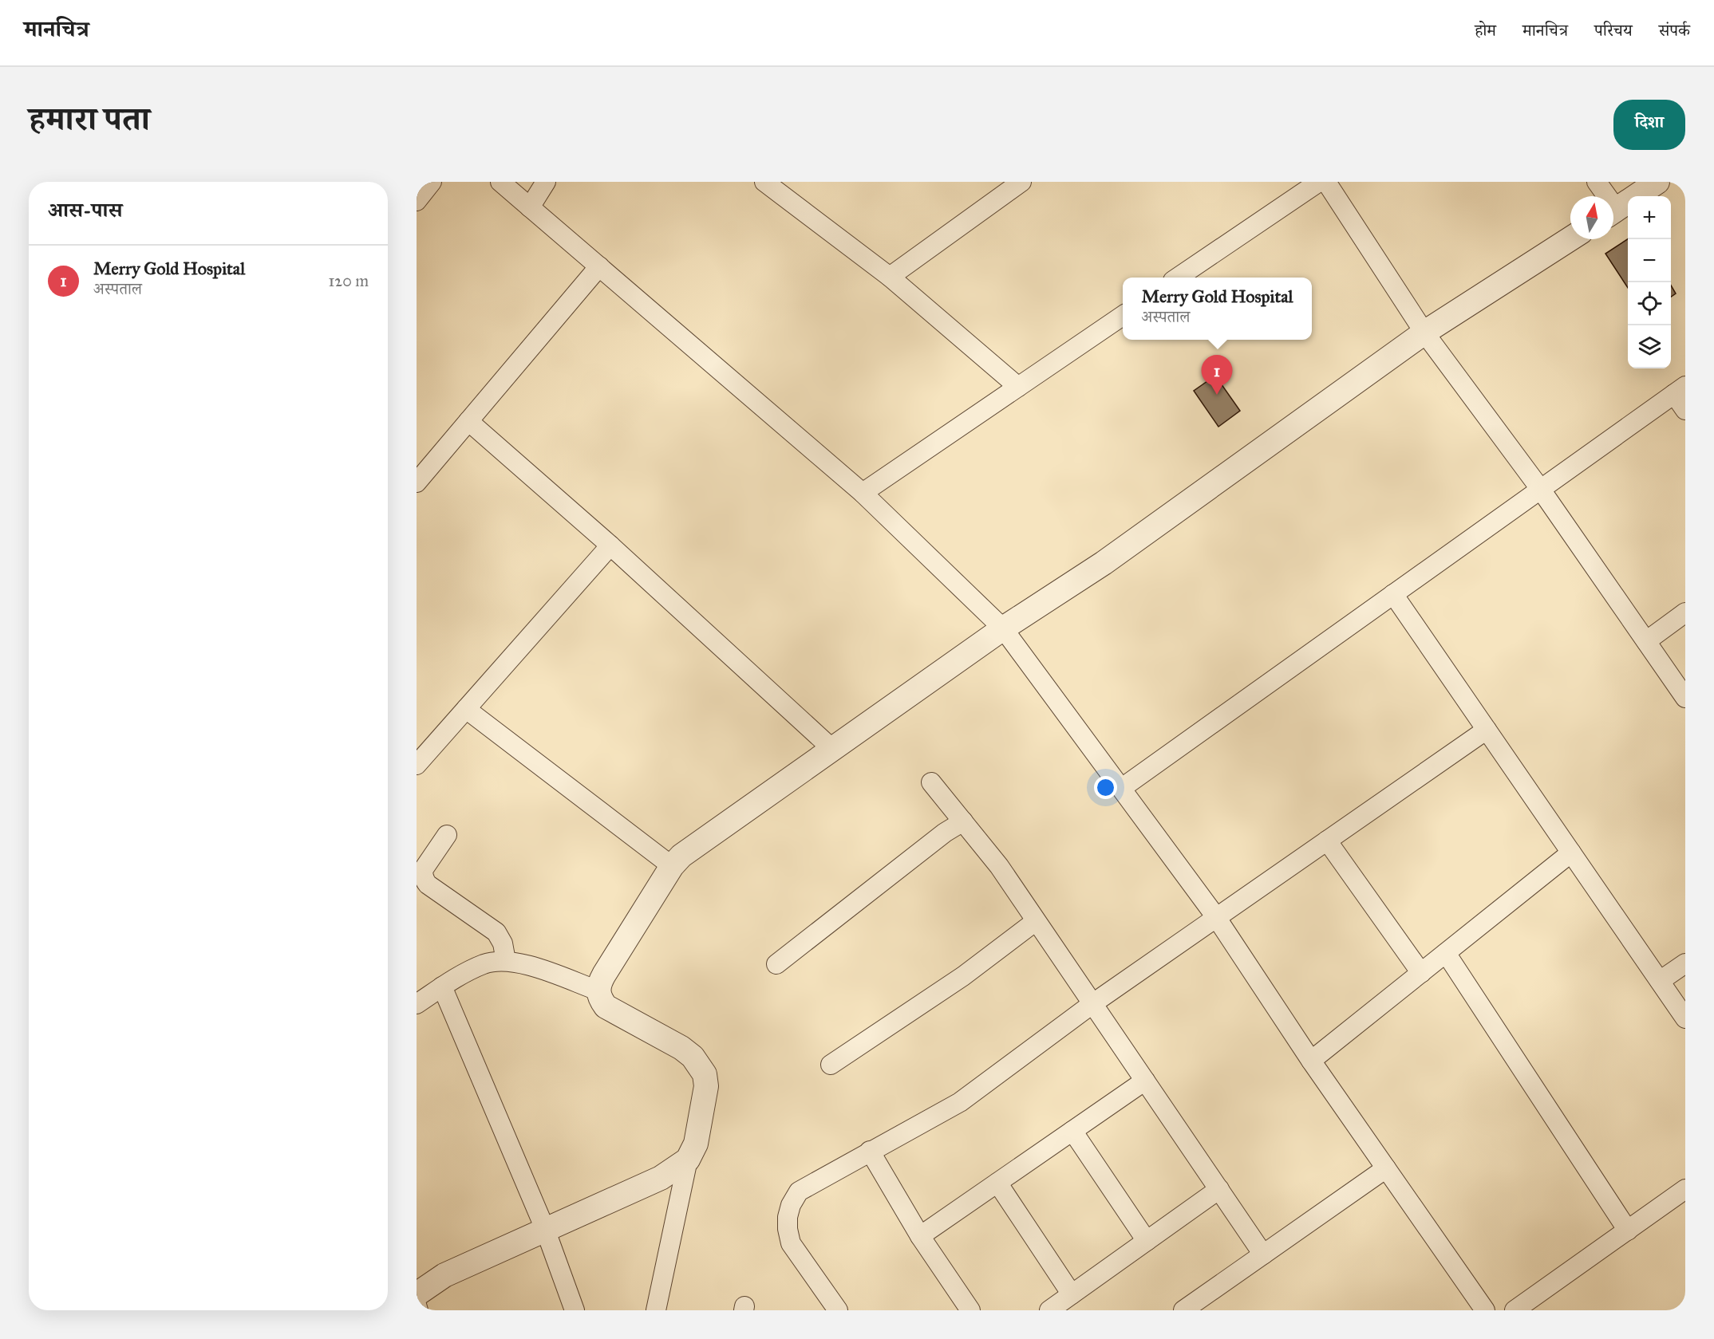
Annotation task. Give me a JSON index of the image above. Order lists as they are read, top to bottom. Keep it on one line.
{"north":"top","page":{"header":"मानचित्र","nav":["होम","मानचित्र","परिचय","संपर्क"],"title":"हमारा पता","buttons":"दिशा","heading":"आस-पास","map_buttons":["+","−"],"list":[{"mark":"1","name":"Merry Gold Hospital","note":"अस्पताल","value":"120 m"}],"popup":["Merry Gold Hospital","अस्पताल"],"pins":"1"}}
